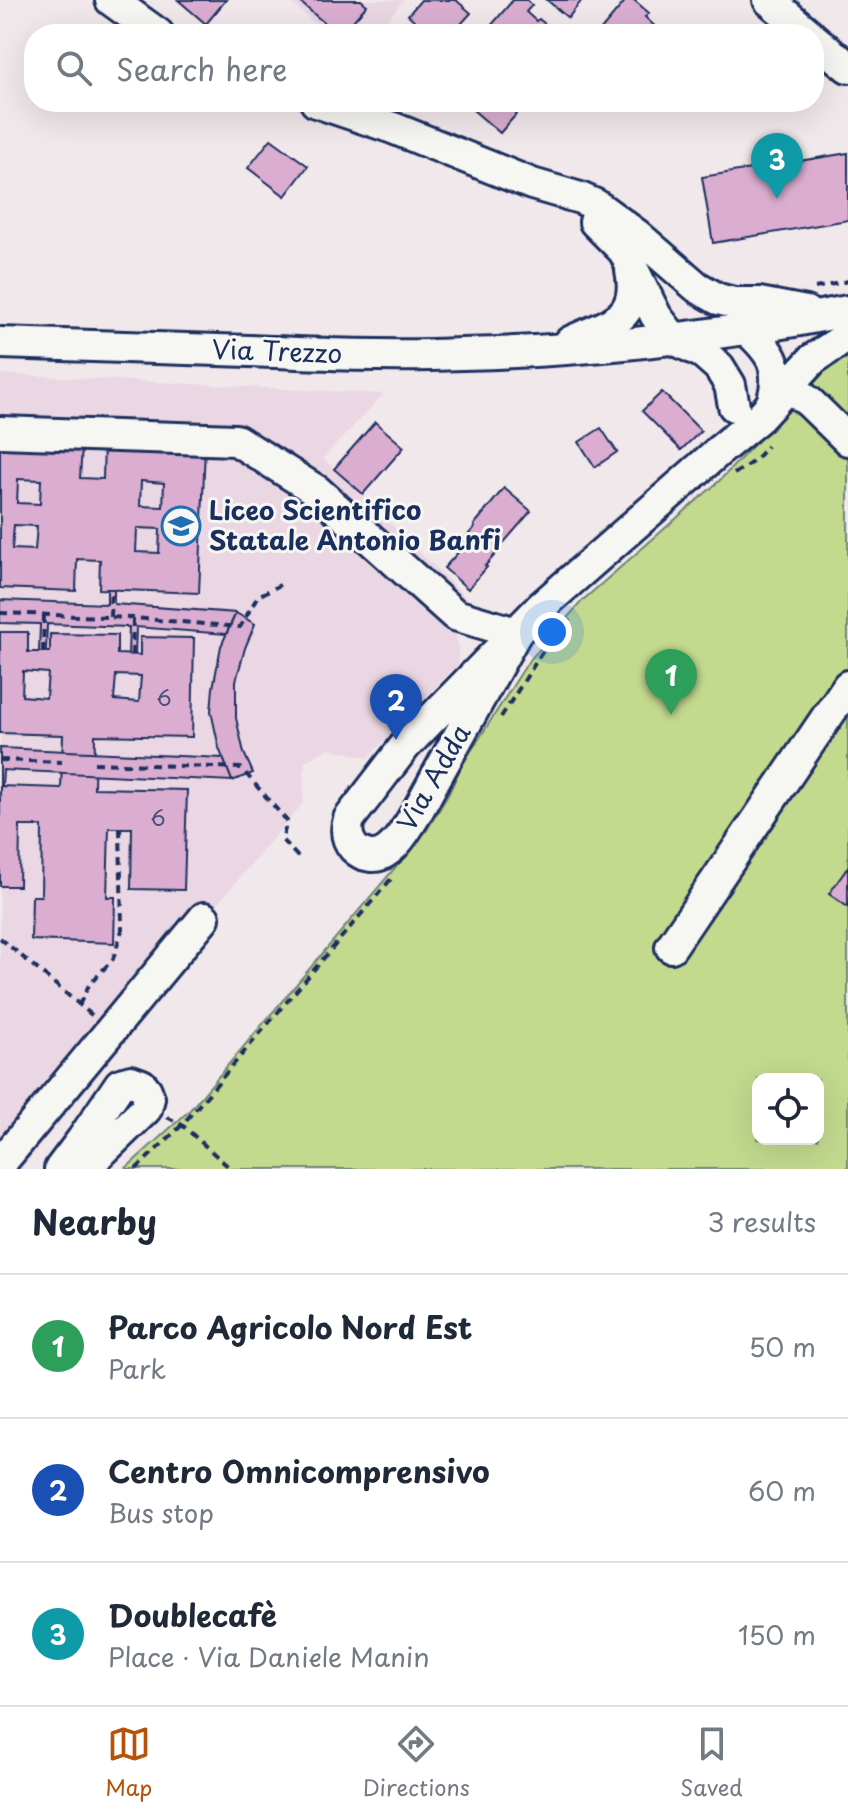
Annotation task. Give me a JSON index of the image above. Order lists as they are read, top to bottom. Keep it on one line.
{"streets":{"street":["Via Trezzo","Via Adda"]},"crossings":[["Via Trezzo","Via Adda"]],"places":{"school or university":["Liceo Scientifico Statale Antonio Banfi"]},"house_numbers":["6","6"],"page":{"search":"Search here","pins":["3","1","2"],"heading":["Nearby","3 results"],"list":[{"mark":"1","name":"Parco Agricolo Nord Est","note":"Park","value":"50 m"},{"mark":"2","name":"Centro Omnicomprensivo","note":"Bus stop","value":"60 m"},{"mark":"3","name":"Doublecafè","note":"Place · Via Daniele Manin","value":"150 m"}],"nav":["Map","Directions","Saved"]}}
